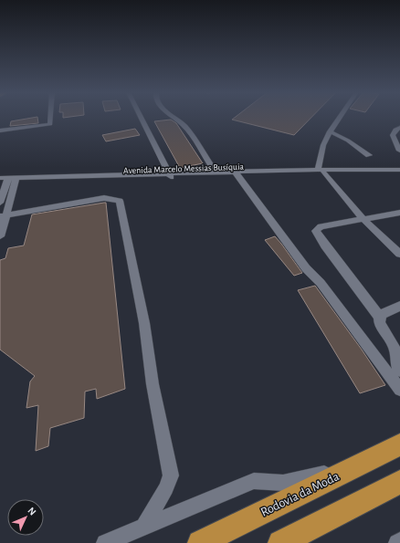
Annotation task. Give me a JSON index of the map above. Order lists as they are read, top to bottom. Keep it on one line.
{"streets":{"highway":["Rodovia da Moda"],"street":["Avenida Marcelo Messias Busíquia"]},"north":"top right"}
